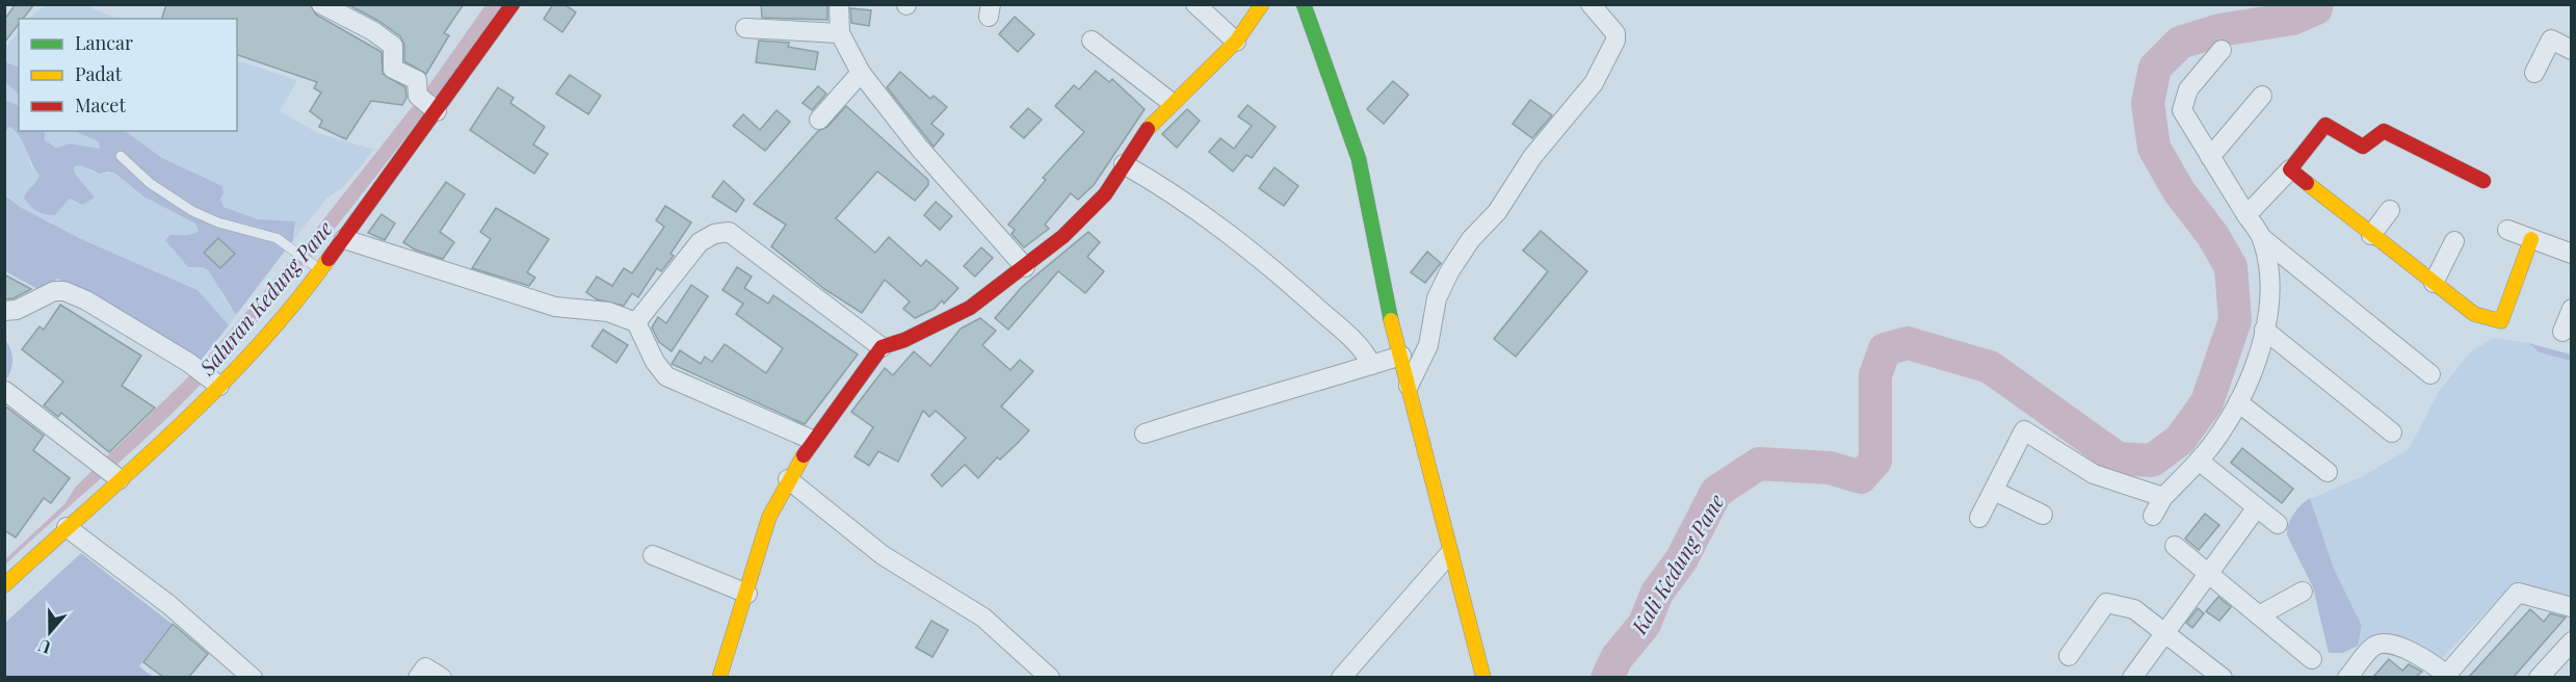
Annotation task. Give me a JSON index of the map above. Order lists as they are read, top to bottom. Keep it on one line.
{"water":["Saluran Kedung Pane","Kali Kedung Pane"],"legend":["Lancar","Padat","Macet"],"north":"bottom"}
